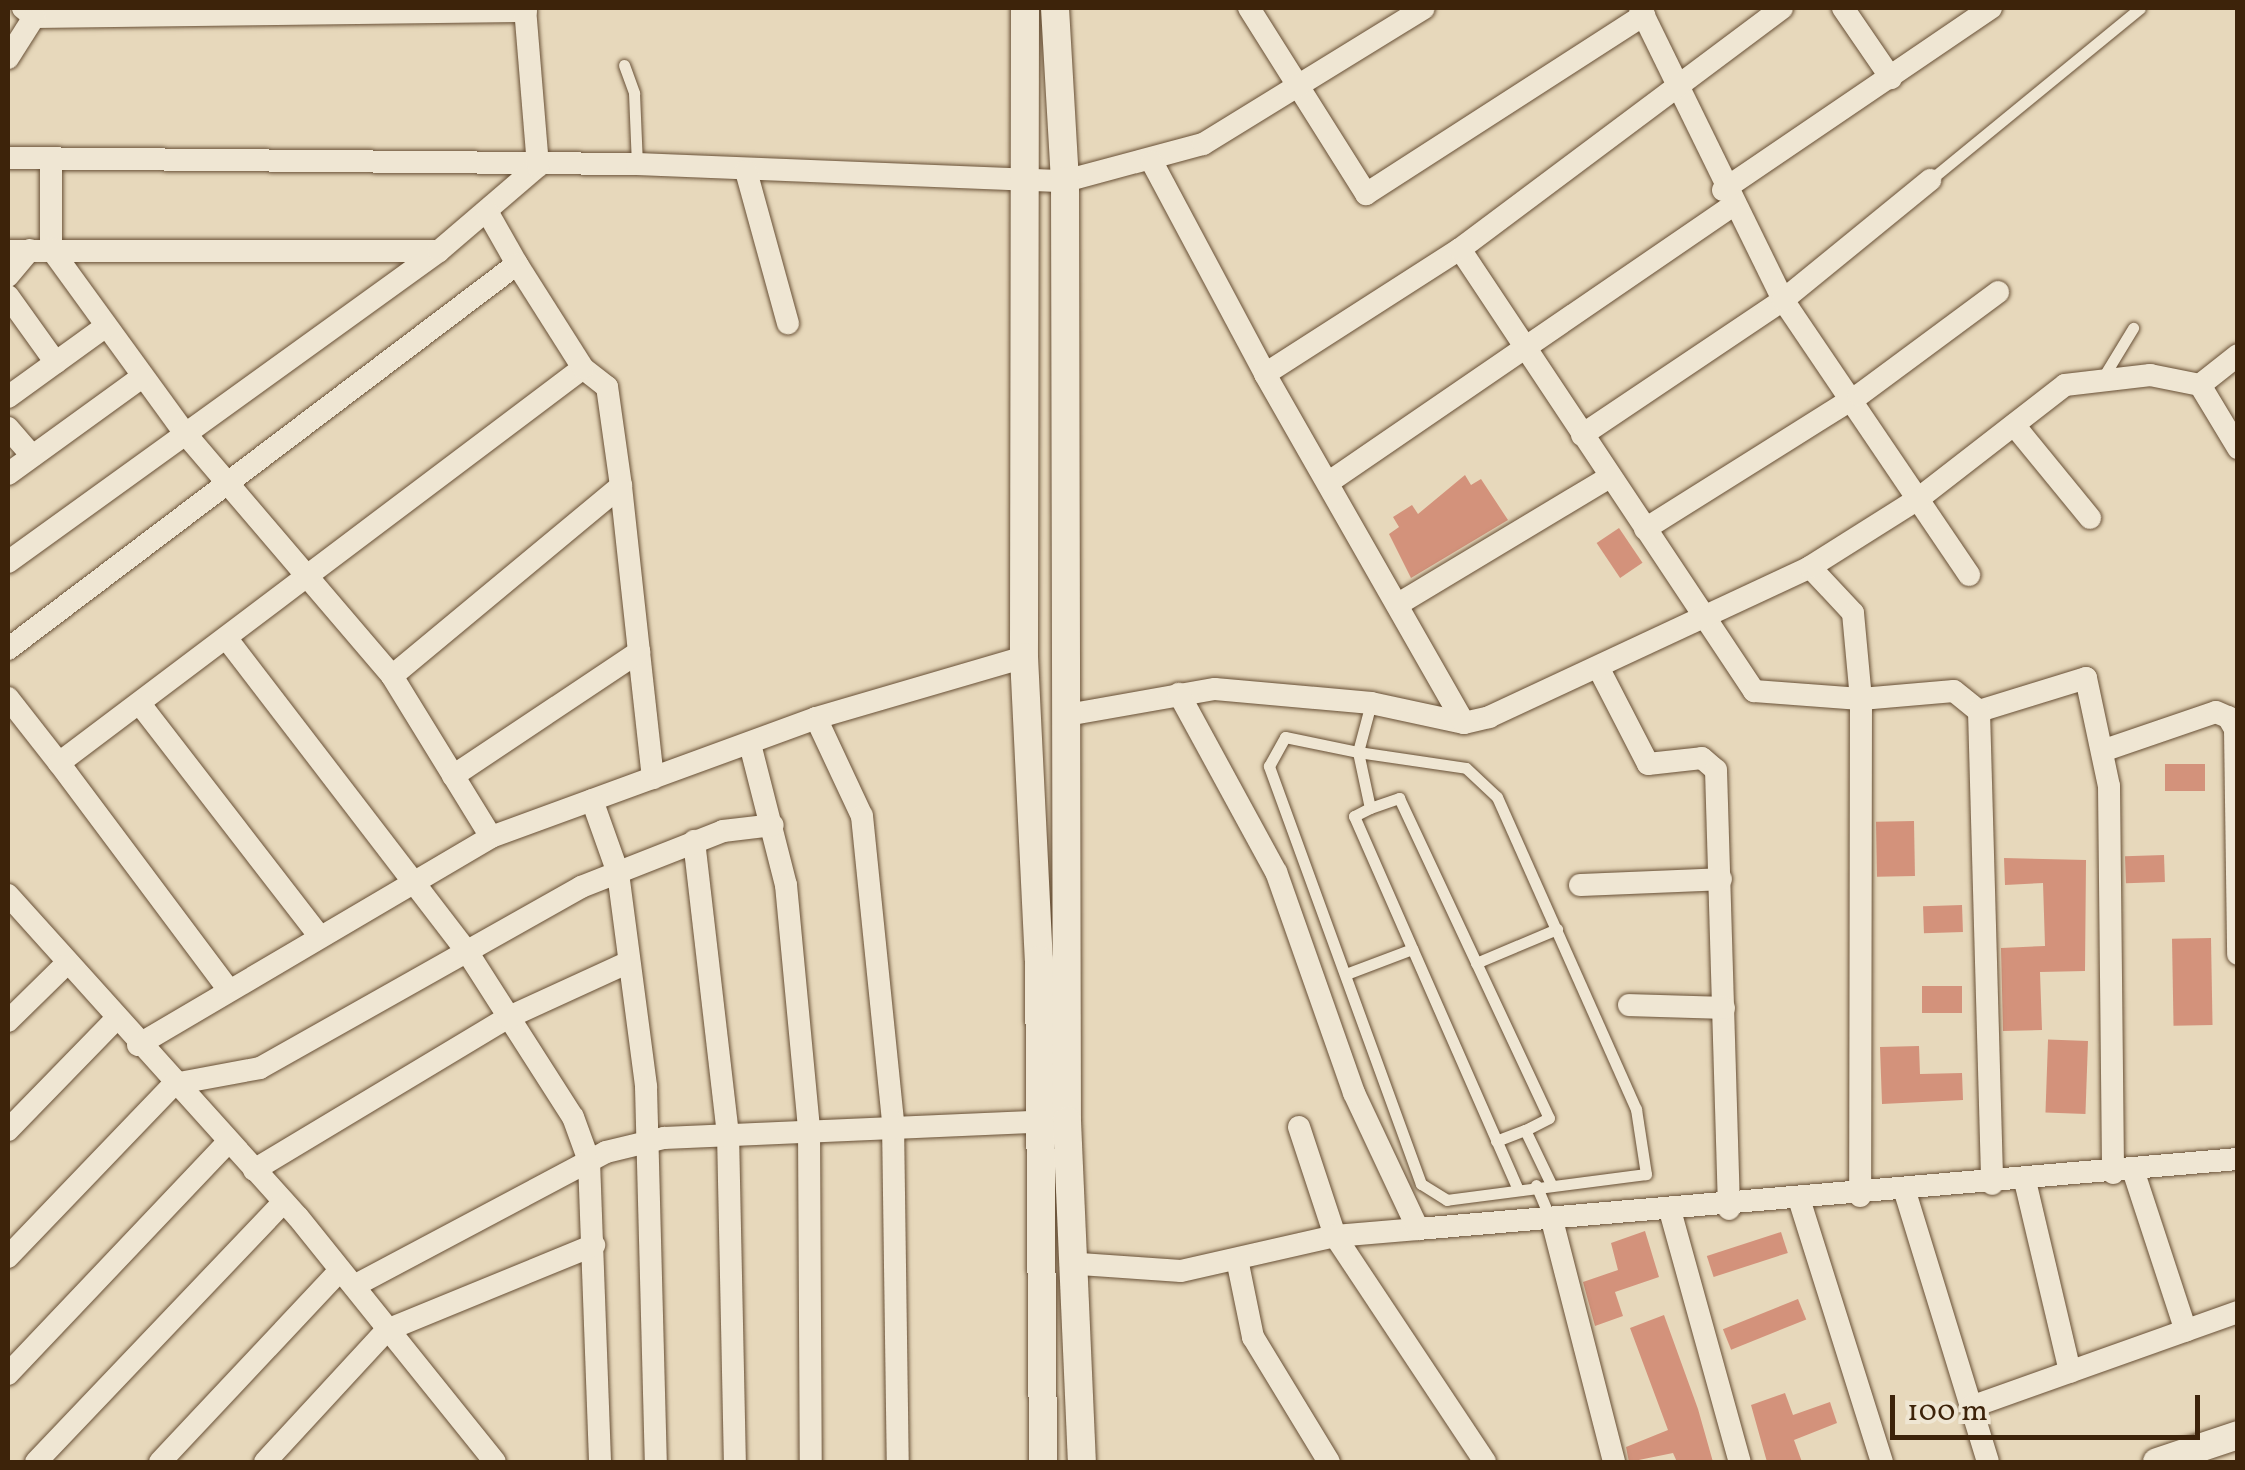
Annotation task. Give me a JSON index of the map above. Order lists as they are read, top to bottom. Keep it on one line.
{"scale_bar":"100 m"}
